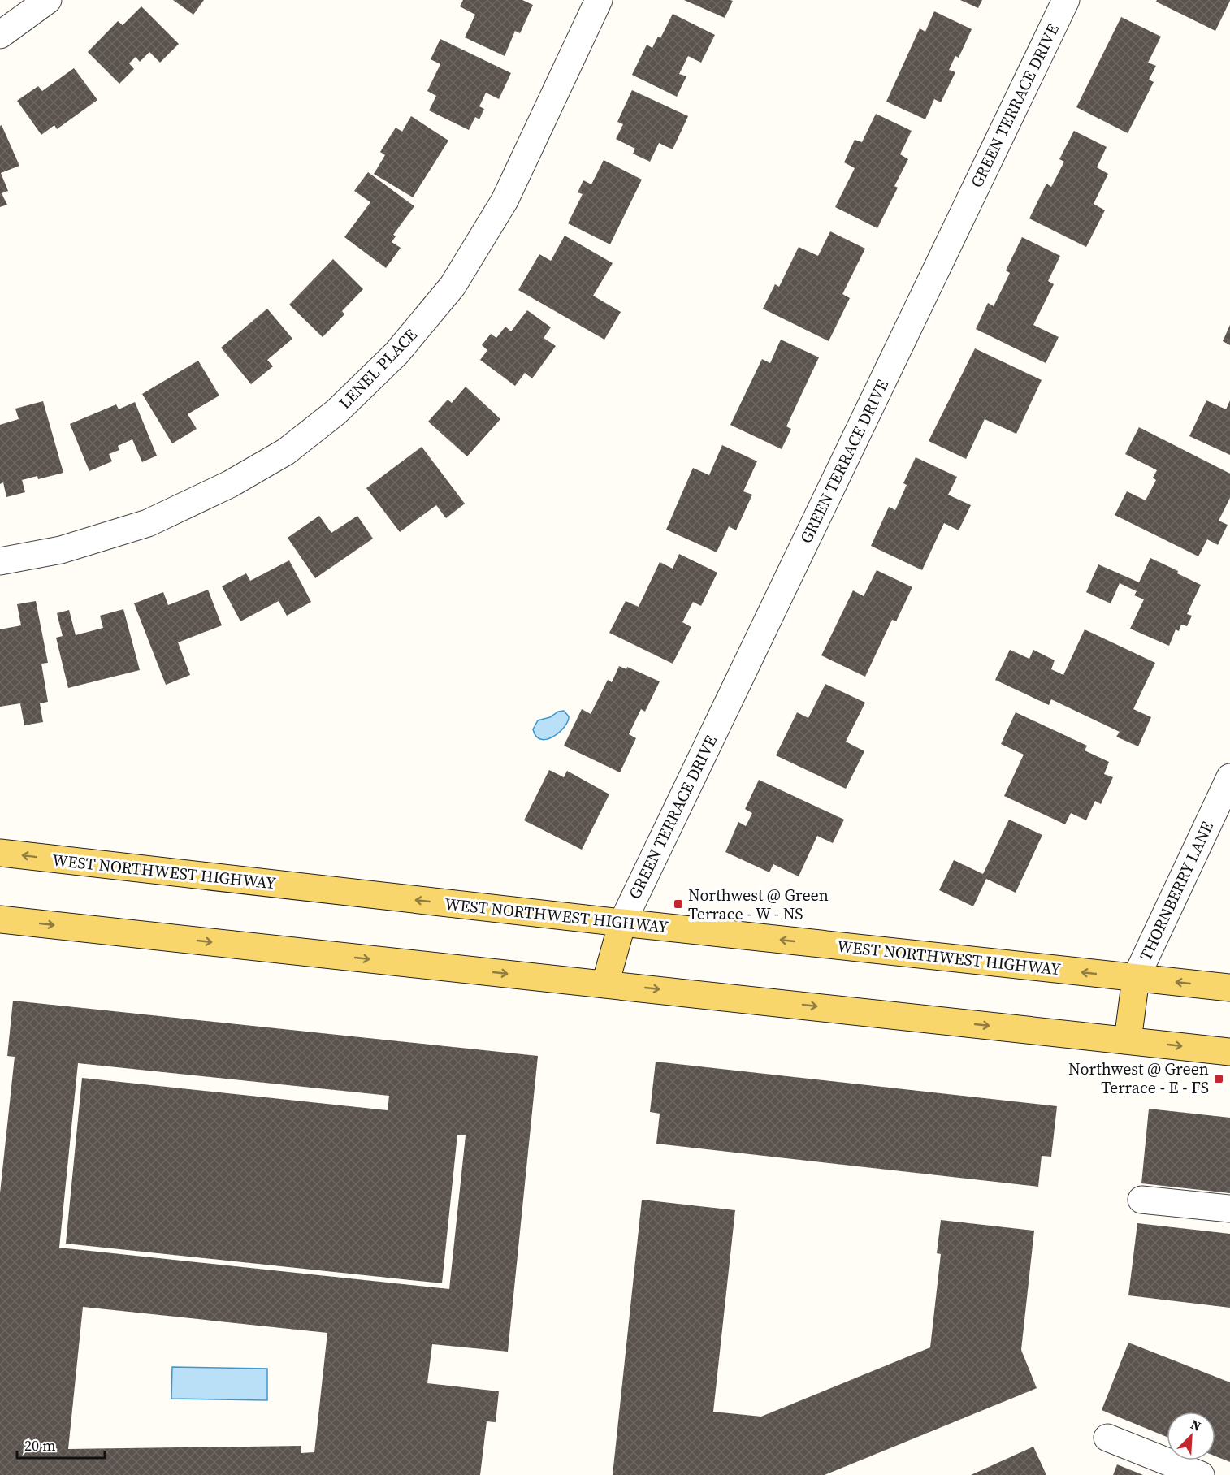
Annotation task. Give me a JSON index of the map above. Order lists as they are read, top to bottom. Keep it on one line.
{"streets":{"main road":["WEST NORTHWEST HIGHWAY"],"street":["GREEN TERRACE DRIVE","LENEL PLACE","THORNBERRY LANE"]},"crossings":[["GREEN TERRACE DRIVE","WEST NORTHWEST HIGHWAY"],["WEST NORTHWEST HIGHWAY","THORNBERRY LANE"]],"places":{"transit":["Northwest @ Green Terrace - W - NS","Northwest @ Green Terrace - E - FS"]},"scale_bar":"20 m","north":"top right"}
